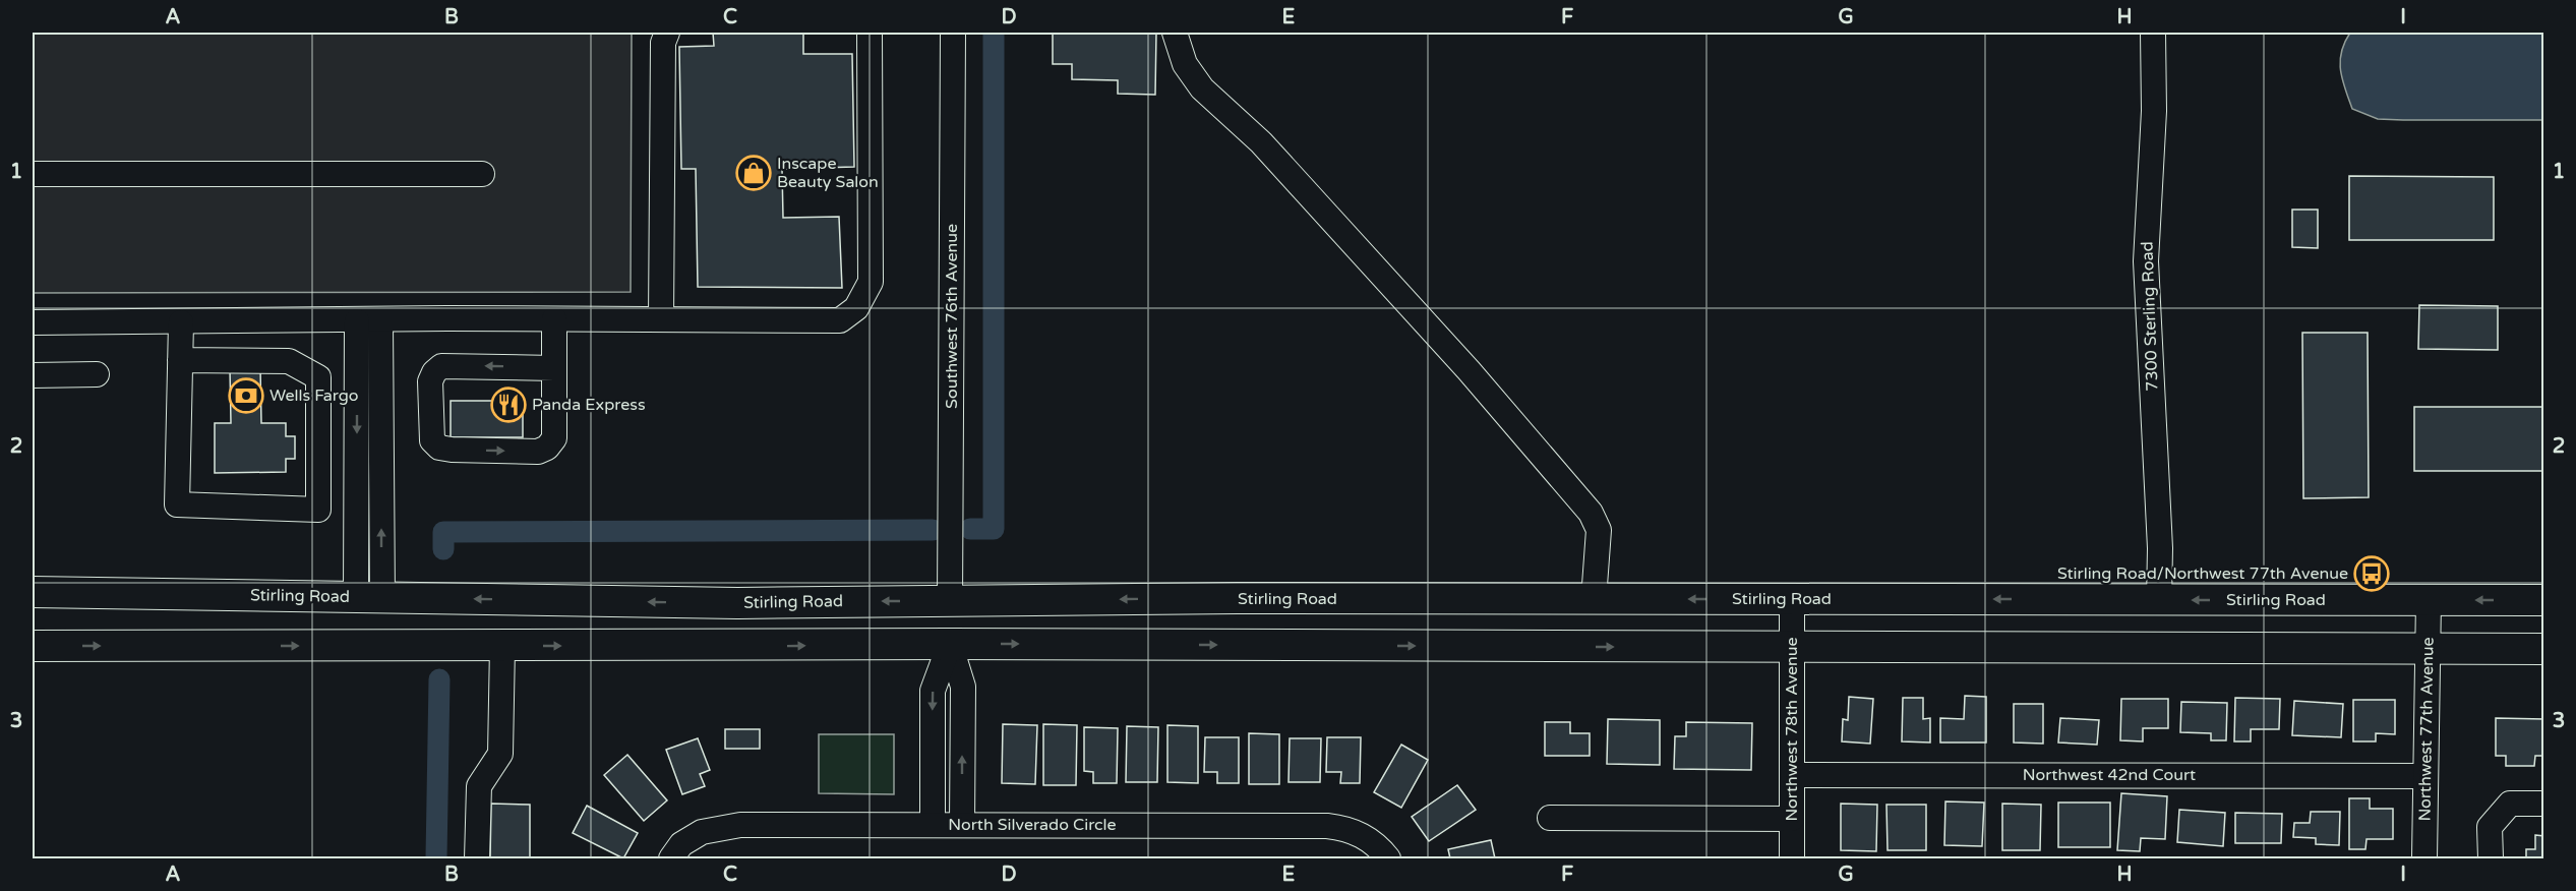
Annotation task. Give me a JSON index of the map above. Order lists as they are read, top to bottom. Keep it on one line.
{"streets":{"main road":["Stirling Road"],"street":["Southwest 76th Avenue","7300 Sterling Road","Northwest 78th Avenue","Northwest 77th Avenue","Northwest 42nd Court","North Silverado Circle"]},"crossings":[["Southwest 76th Avenue","Stirling Road"],["7300 Sterling Road","Stirling Road"],["Stirling Road","Northwest 78th Avenue"],["Stirling Road","Northwest 77th Avenue"],["Northwest 78th Avenue","Northwest 42nd Court"],["Northwest 77th Avenue","Northwest 42nd Court"]],"places":{"shop":["Inscape Beauty Salon"],"bank":["Wells Fargo"],"restaurant":["Panda Express"],"bus stop":["Stirling Road/Northwest 77th Avenue"]},"grid":{"columns":["A","B","C","D","E","F","G","H","I"],"rows":["1","2","3"]}}
